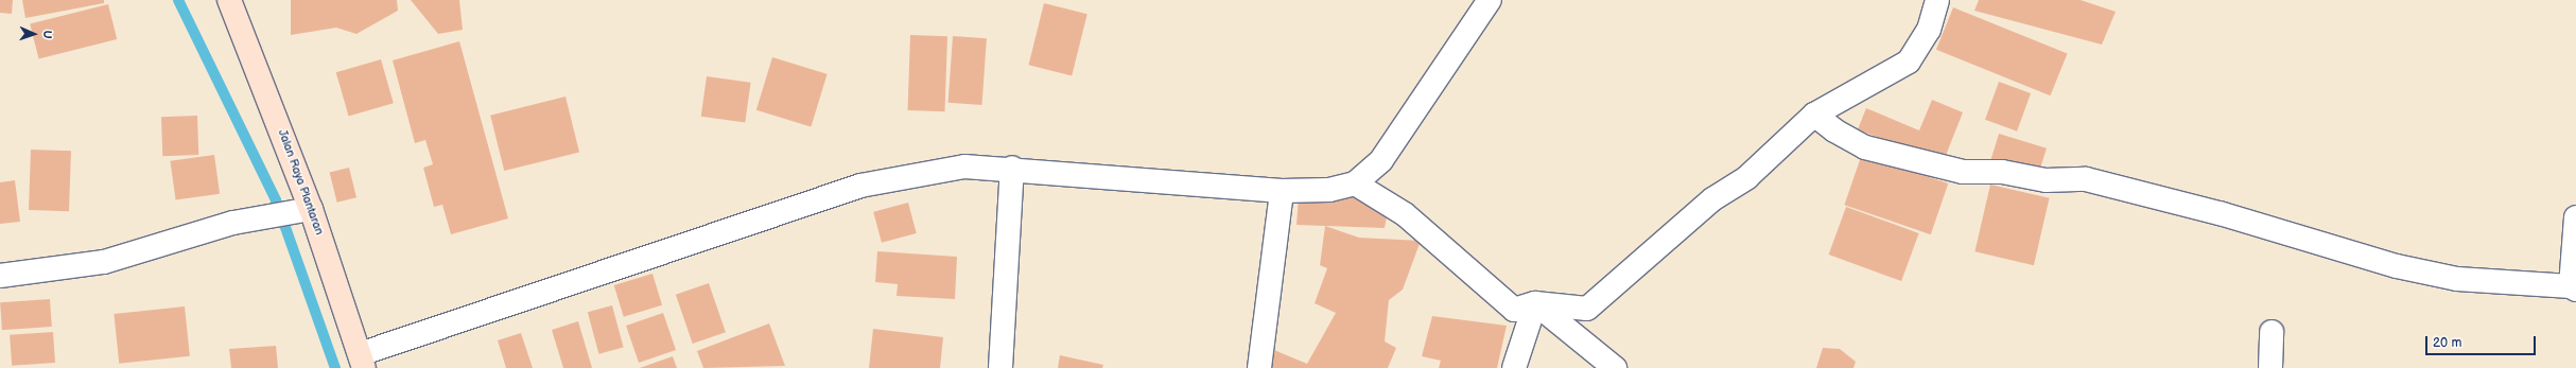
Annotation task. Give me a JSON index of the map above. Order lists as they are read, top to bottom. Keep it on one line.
{"streets":{"main road":["Jalan Raya Plantaran"]},"scale_bar":"20 m","north":"right"}
